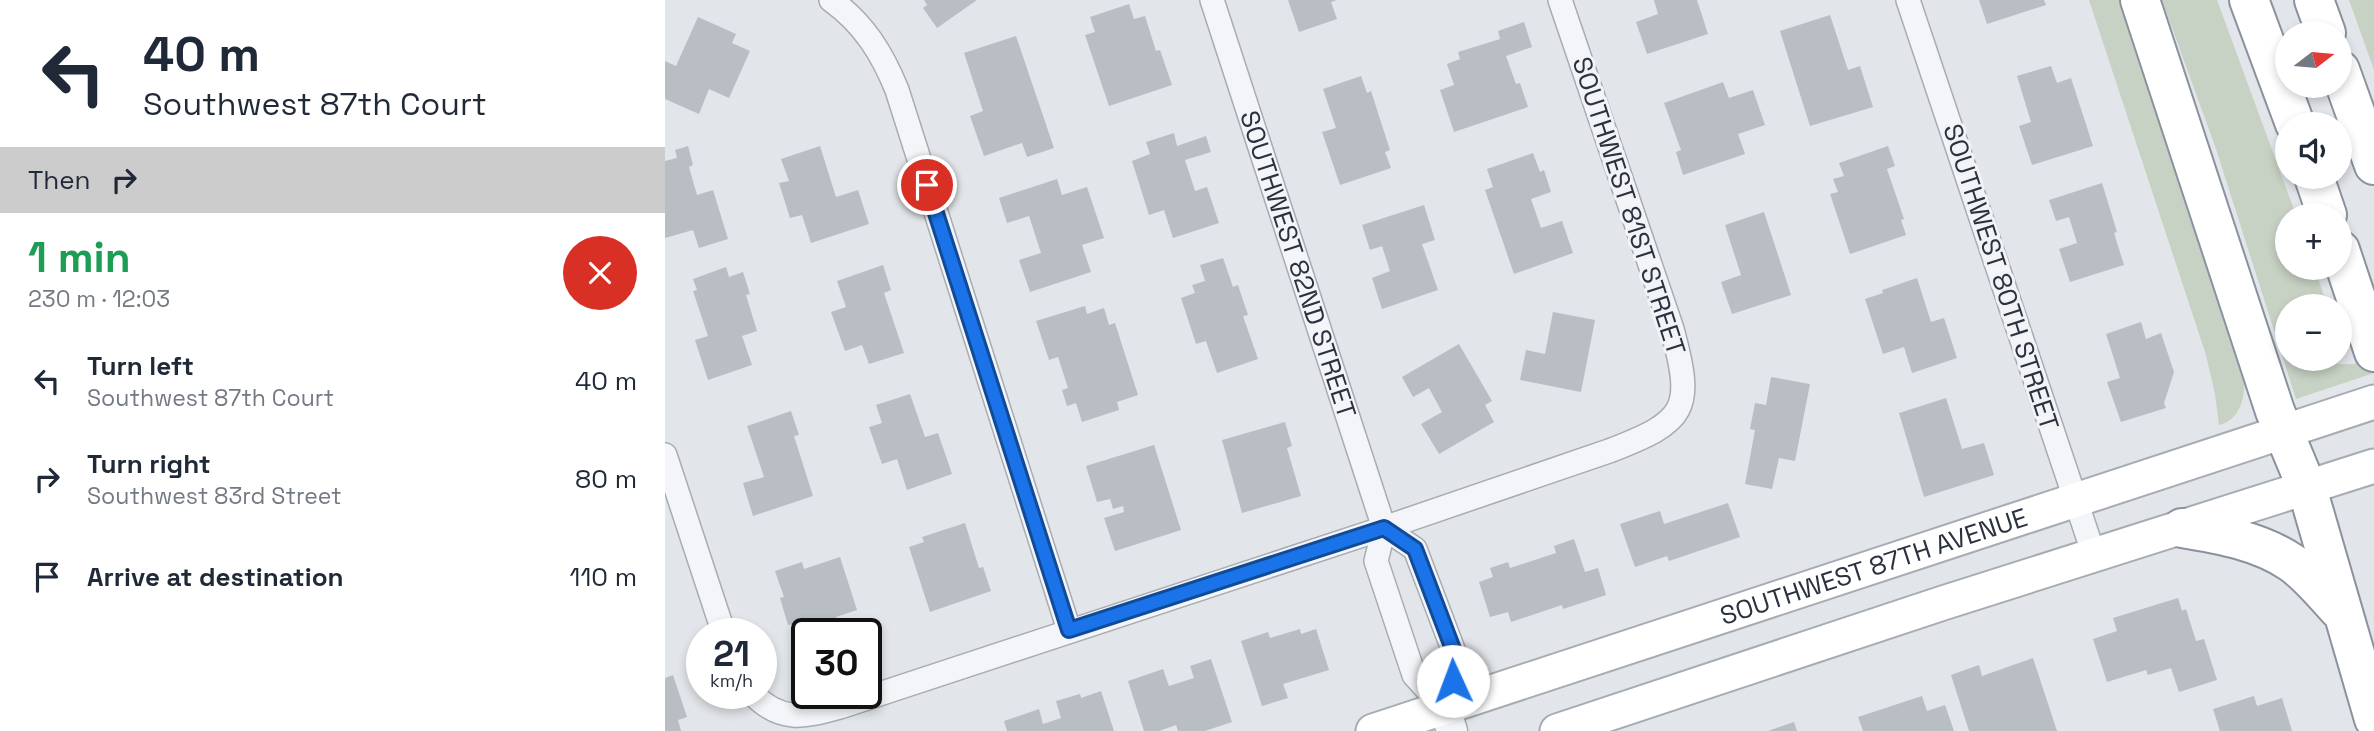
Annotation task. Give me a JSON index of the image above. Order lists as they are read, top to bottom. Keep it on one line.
{"streets":{"main road":["SOUTHWEST 87TH AVENUE"],"street":["SOUTHWEST 81ST STREET","SOUTHWEST 82ND STREET","SOUTHWEST 80TH STREET"]},"crossings":[["SOUTHWEST 81ST STREET","SOUTHWEST 82ND STREET"],["SOUTHWEST 80TH STREET","SOUTHWEST 87TH AVENUE"]],"north":"right","page":{"turn":["40 m","Southwest 87th Court"],"map_buttons":["+","−"],"then":"Then","heading":["1 min","230 m · 12:03"],"list":[{"name":"Turn left","note":"Southwest 87th Court","value":"40 m"},{"name":"Turn right","note":"Southwest 83rd Street","value":"80 m"},{"name":"Arrive at destination","value":"110 m"}],"speed":"21 km/h","limit":"30"}}
